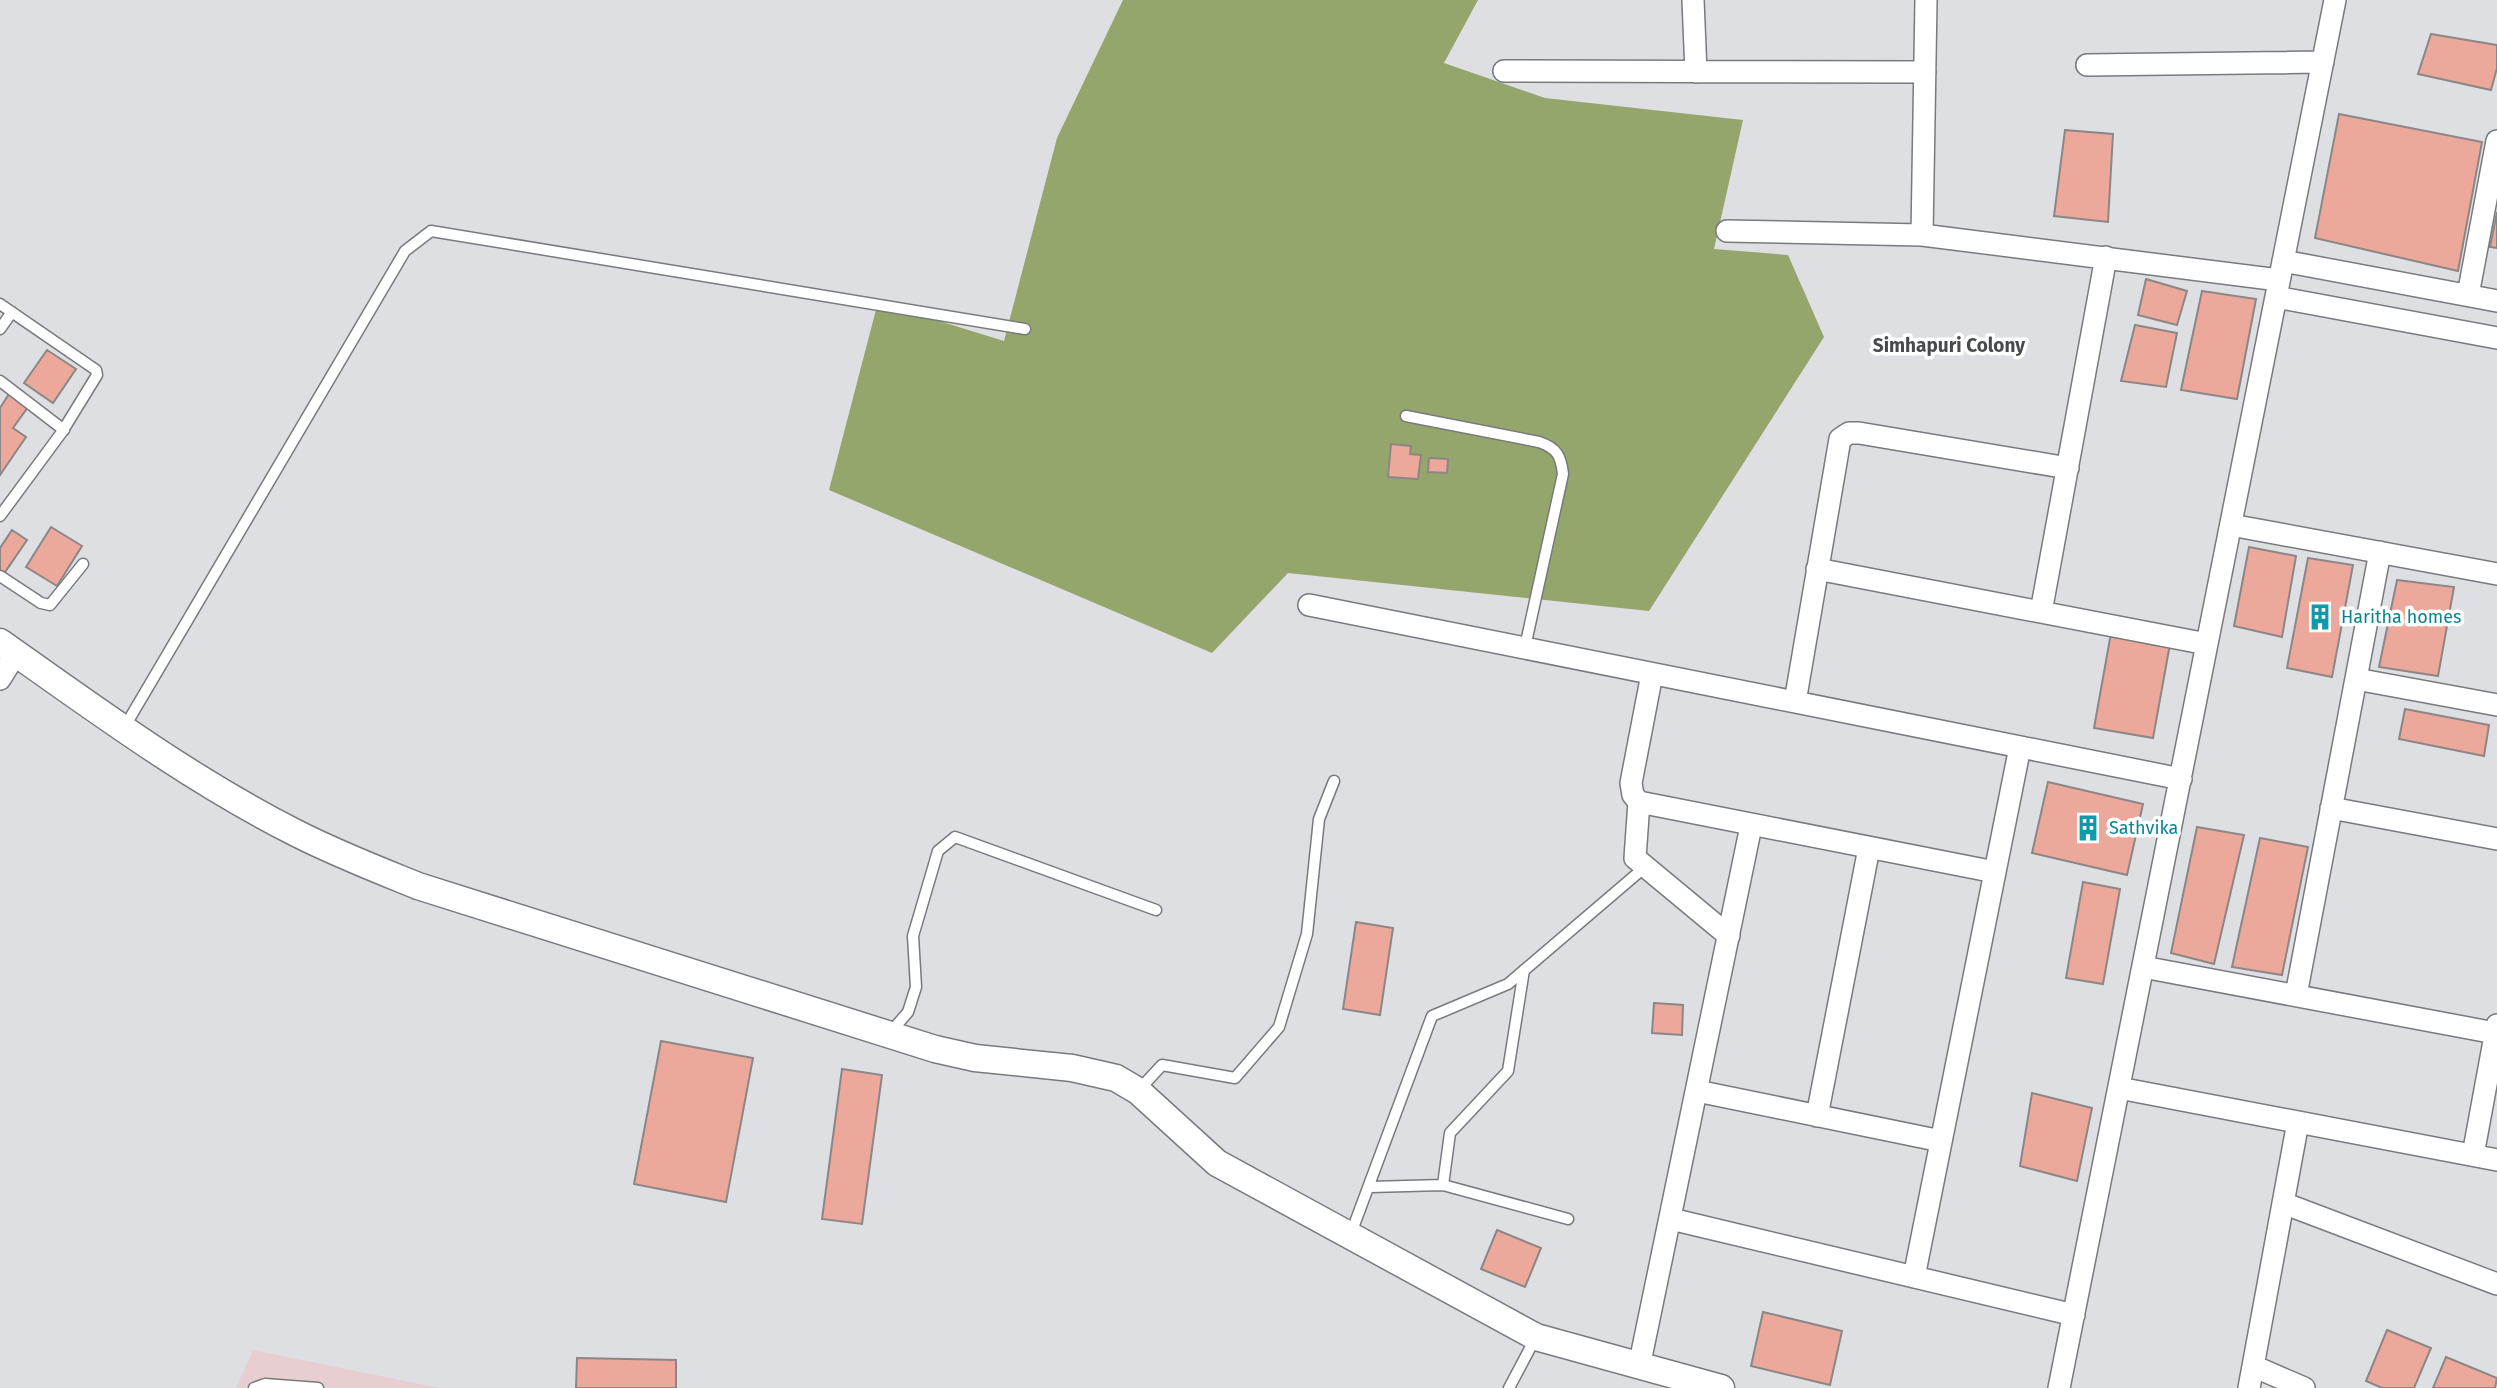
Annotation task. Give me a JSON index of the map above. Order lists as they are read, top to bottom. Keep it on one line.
{"districts":["Simhapuri Colony"],"places":{"building":["Haritha homes","Sathvika"]}}
